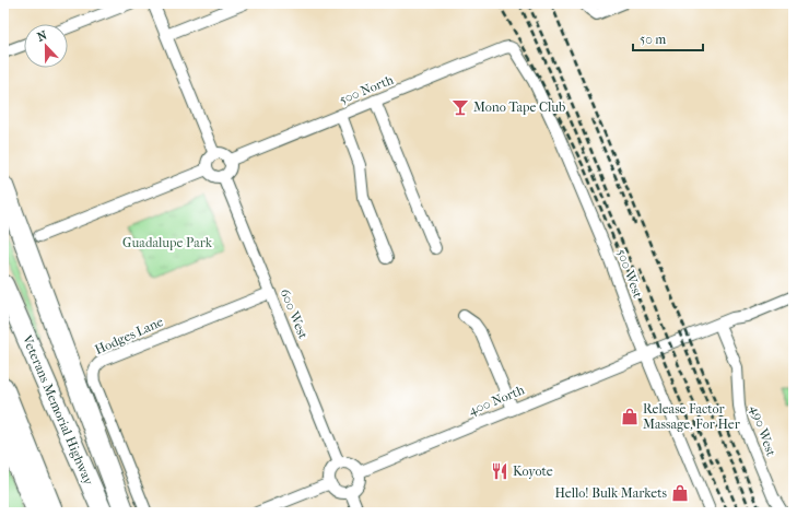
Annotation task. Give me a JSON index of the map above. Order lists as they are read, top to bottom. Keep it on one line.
{"streets":{"highway":["Veterans Memorial Highway"],"street":["500 North","500 West","600 West","Hodges Lane","400 North","490 West"]},"crossings":[["500 North","500 West"],["500 North","600 West"],["500 West","400 North"],["600 West","Hodges Lane"],["600 West","400 North"],["400 North","490 West"]],"parks":["Guadalupe Park"],"places":{"bar":["Mono Tape Club"],"shop":["Release Factor Massage, For Her","Hello! Bulk Markets"],"restaurant":["Koyote"]},"scale_bar":"50 m","north":"top"}
